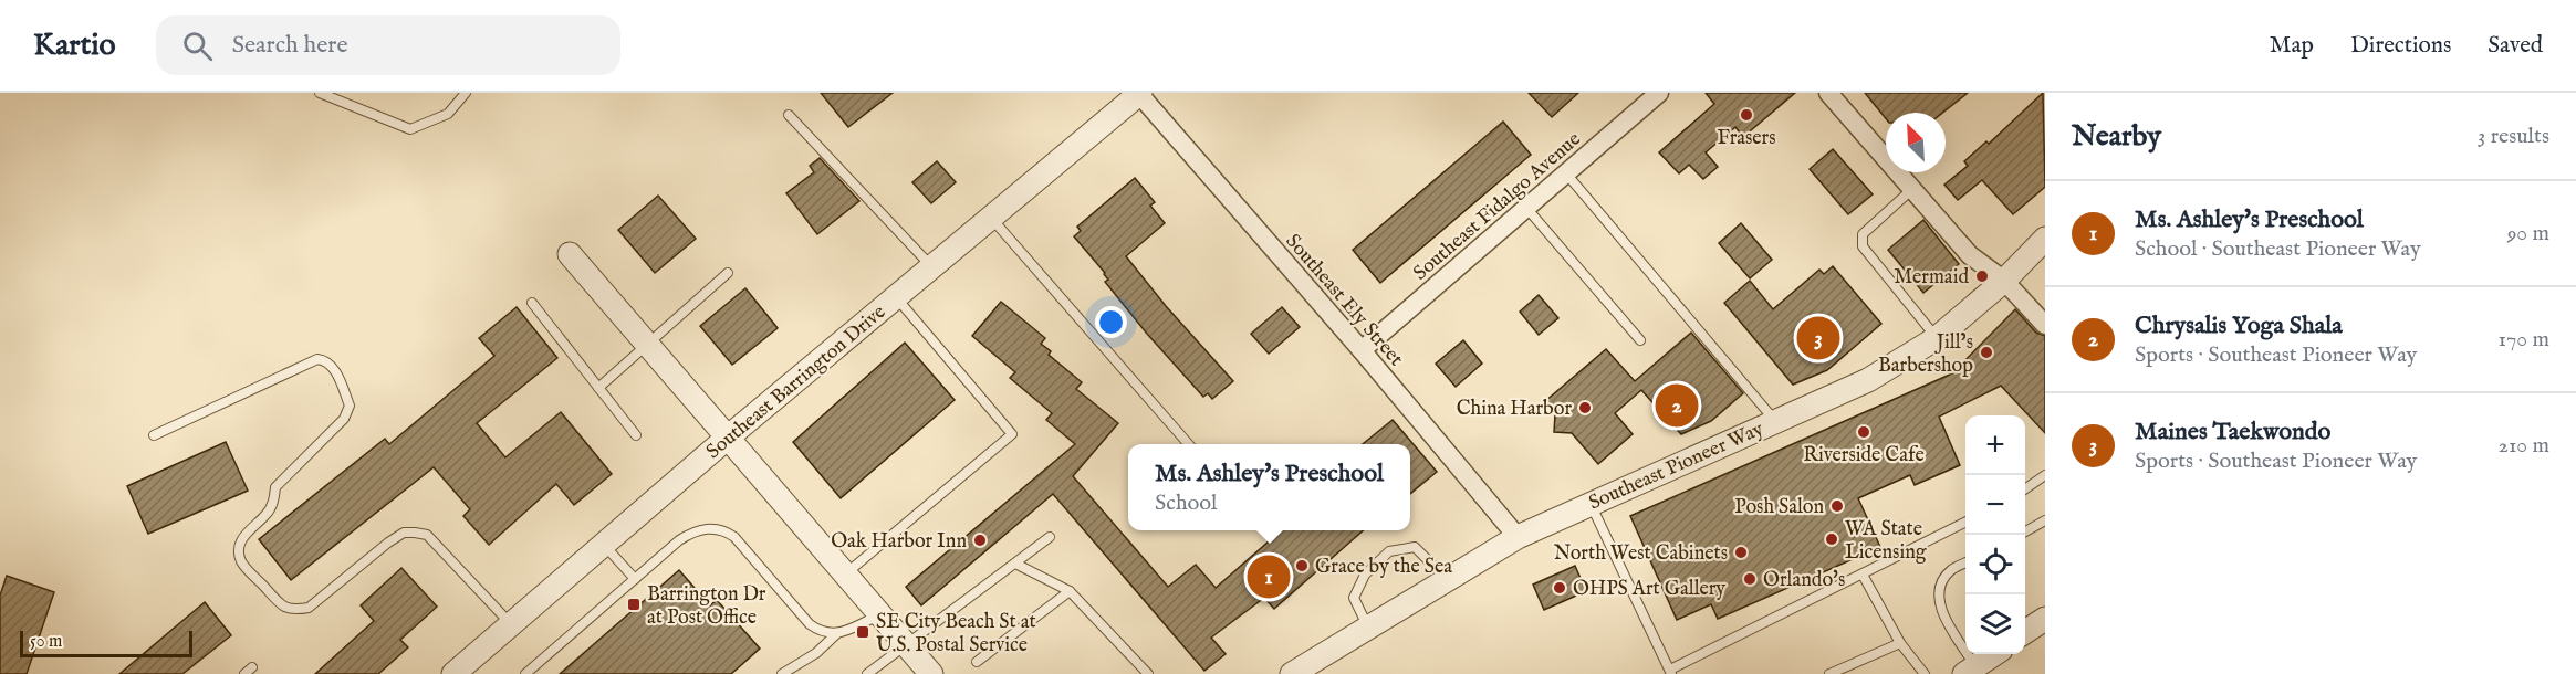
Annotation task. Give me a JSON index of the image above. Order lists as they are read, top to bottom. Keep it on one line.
{"streets":{"street":["Southeast Fidalgo Avenue","Southeast Ely Street","Southeast Barrington Drive","Southeast Pioneer Way"]},"crossings":[["Southeast Fidalgo Avenue","Southeast Ely Street"],["Southeast Ely Street","Southeast Barrington Drive"],["Southeast Ely Street","Southeast Pioneer Way"]],"places":{"other":["Frasers","Mermaid","Jill’s Barbershop","China Harbor","Riverside Cafe","Posh Salon","WA State Licensing","Oak Harbor Inn","North West Cabinets","Grace by the Sea","Orlando's","OHPS Art Gallery"],"transit":["Barrington Dr at Post Office","SE City Beach St at U.S. Postal Service"]},"scale_bar":"50 m","north":"top left","page":{"header":"Kartio","search":"Search here","nav":["Map","Directions","Saved"],"heading":["Nearby","3 results"],"list":[{"mark":"1","name":"Ms. Ashley's Preschool","note":"School · Southeast Pioneer Way","value":"90 m"},{"mark":"2","name":"Chrysalis Yoga Shala","note":"Sports · Southeast Pioneer Way","value":"170 m"},{"mark":"3","name":"Maines Taekwondo","note":"Sports · Southeast Pioneer Way","value":"210 m"}],"pins":["3","2","1"],"map_buttons":["+","−"],"popup":["Ms. Ashley's Preschool","School"],"scale":"50 m"}}
